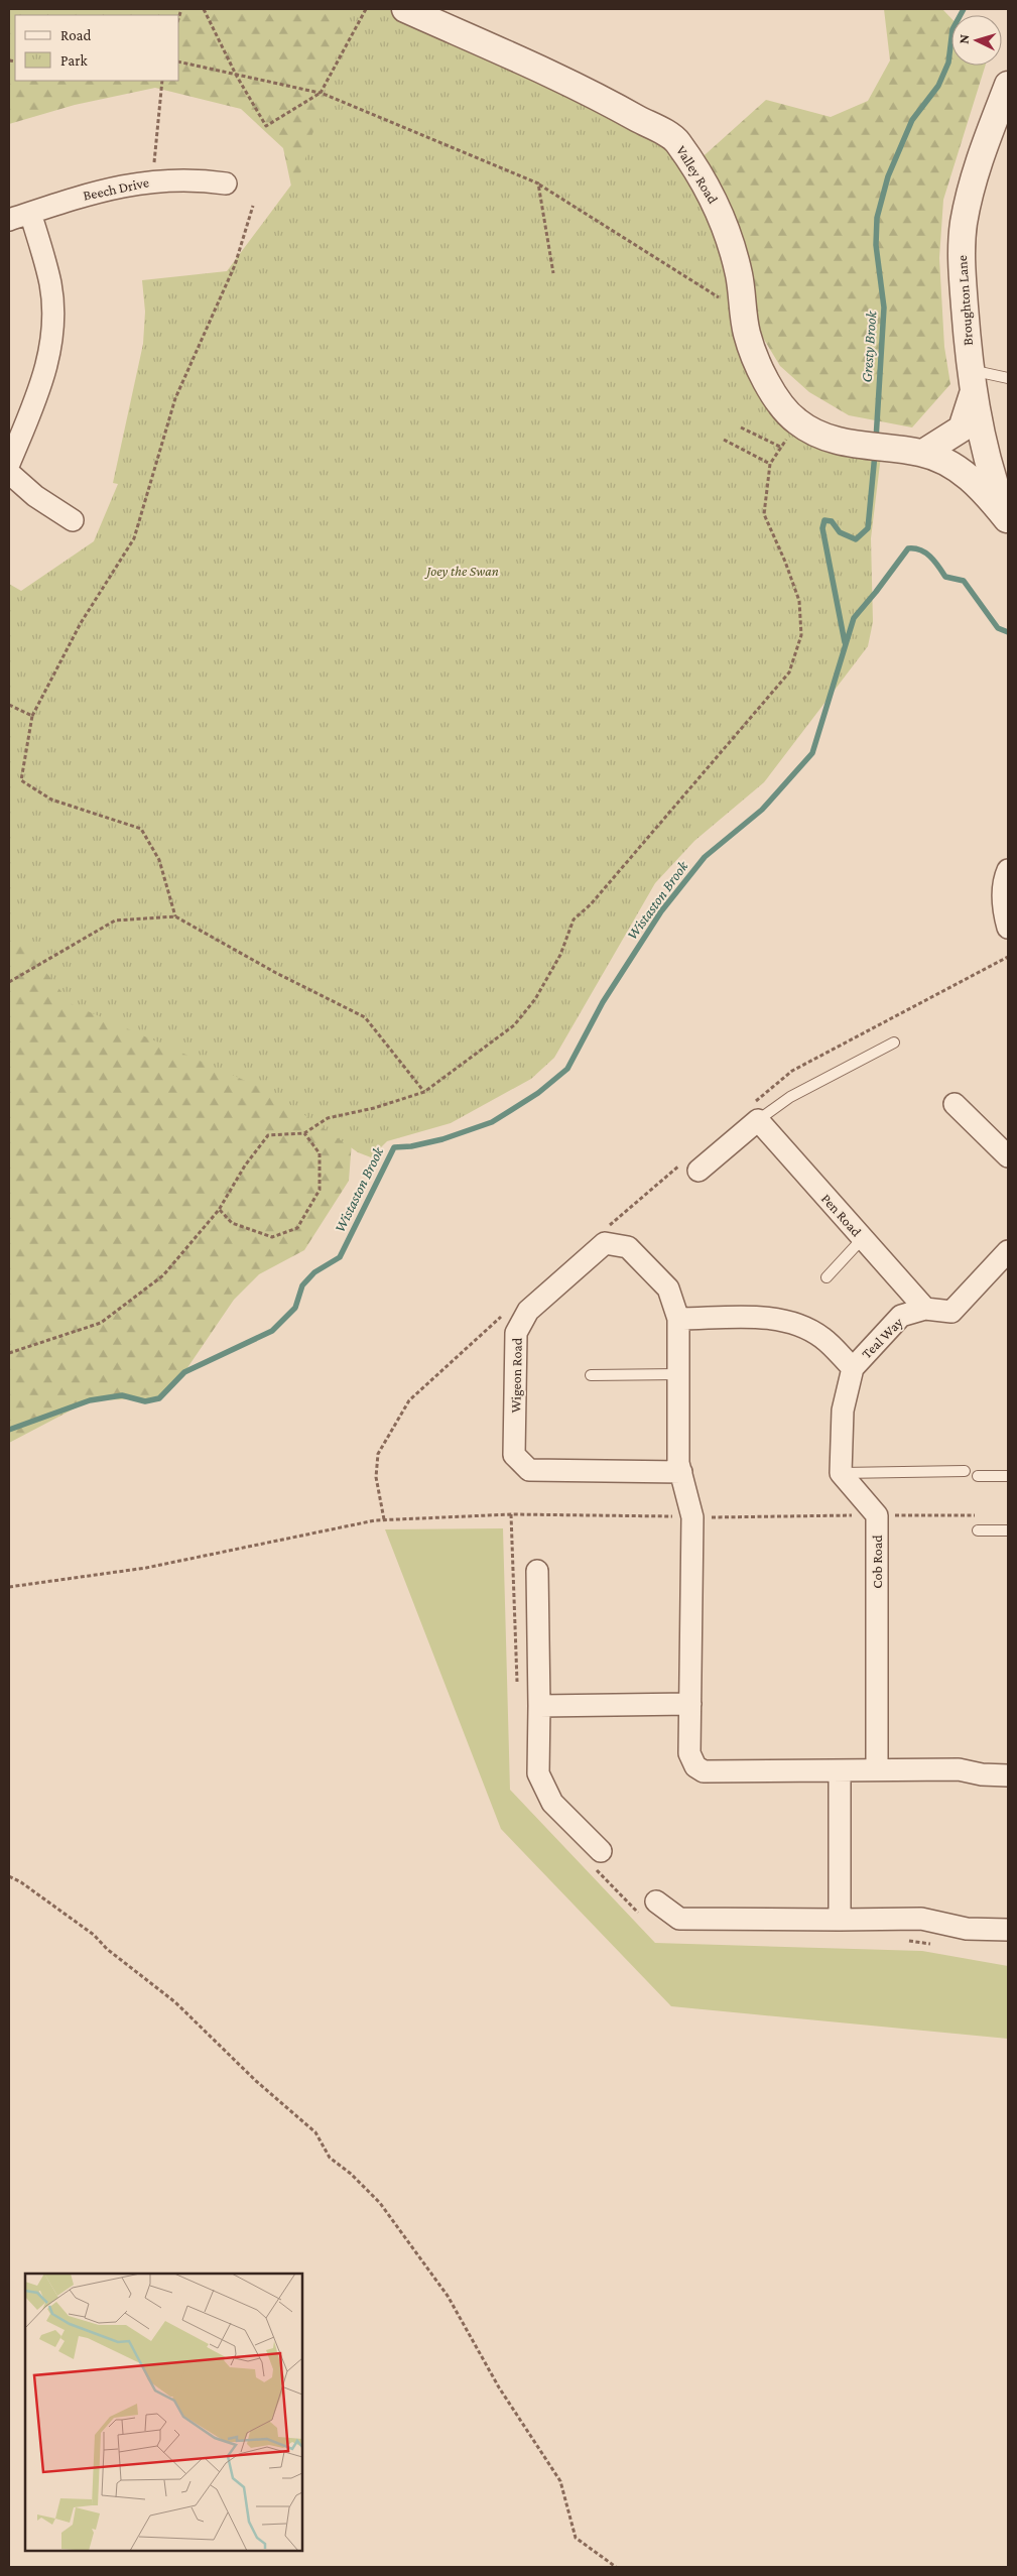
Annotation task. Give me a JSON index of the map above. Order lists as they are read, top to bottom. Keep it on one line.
{"streets":{"street":["Valley Road","Beech Drive","Broughton Lane","Pen Road","Teal Way","Wigeon Road","Cob Road"]},"crossings":[["Valley Road","Broughton Lane"],["Pen Road","Teal Way"]],"water":["Gresty Brook","Wistaston Brook"],"parks":["Joey the Swan"],"legend":["Road","Park"],"north":"left"}
